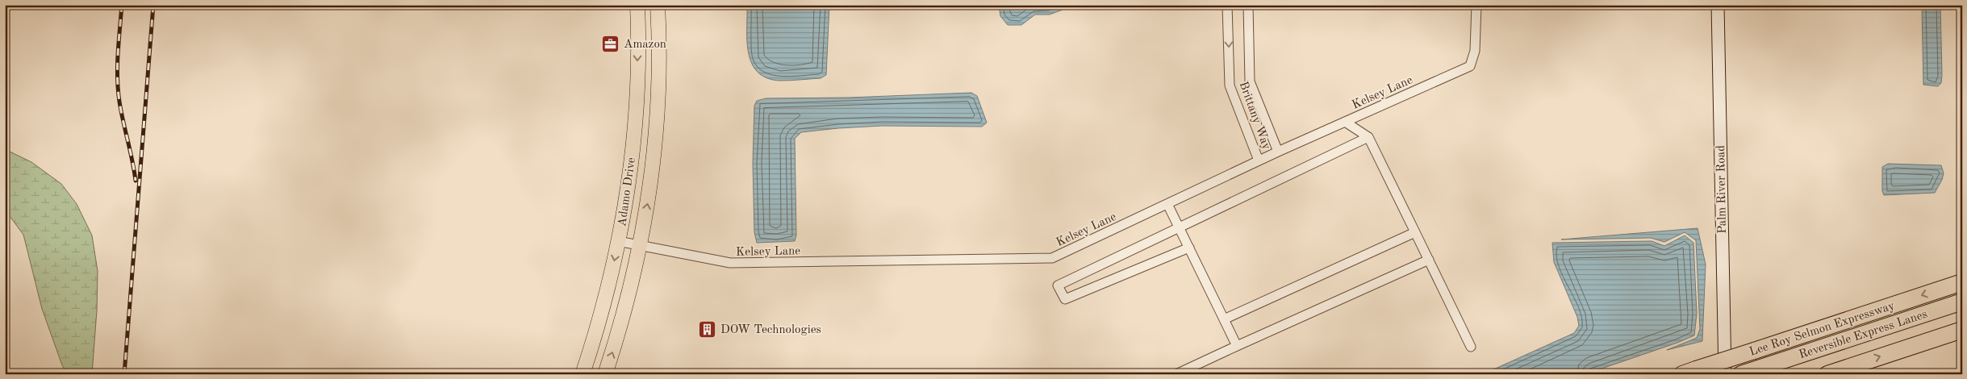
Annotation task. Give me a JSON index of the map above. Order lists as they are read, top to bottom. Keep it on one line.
{"streets":{"highway":["Lee Roy Selmon Expressway","Reversible Express Lanes"],"main road":["Adamo Drive"],"street":["Kelsey Lane","Brittany Way","Palm River Road"]},"crossings":[["Kelsey Lane","Brittany Way"],["Kelsey Lane","Adamo Drive"]],"places":{"office":["Amazon"],"building":["DOW Technologies"]}}
